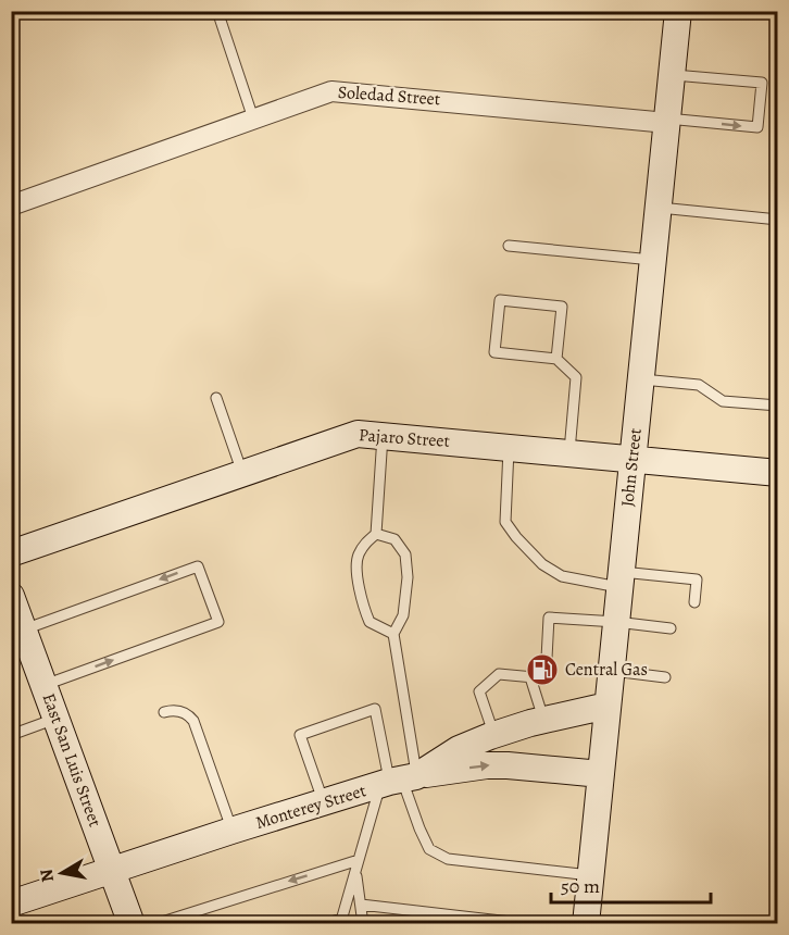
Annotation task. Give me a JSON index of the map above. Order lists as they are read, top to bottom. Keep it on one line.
{"streets":{"main road":["Pajaro Street","John Street","East San Luis Street","Monterey Street"],"street":["Soledad Street"]},"crossings":[["Soledad Street","John Street"],["Pajaro Street","John Street"],["John Street","Monterey Street"],["East San Luis Street","Monterey Street"]],"places":{"fuel station":["Central Gas"]},"scale_bar":"50 m","north":"left"}
